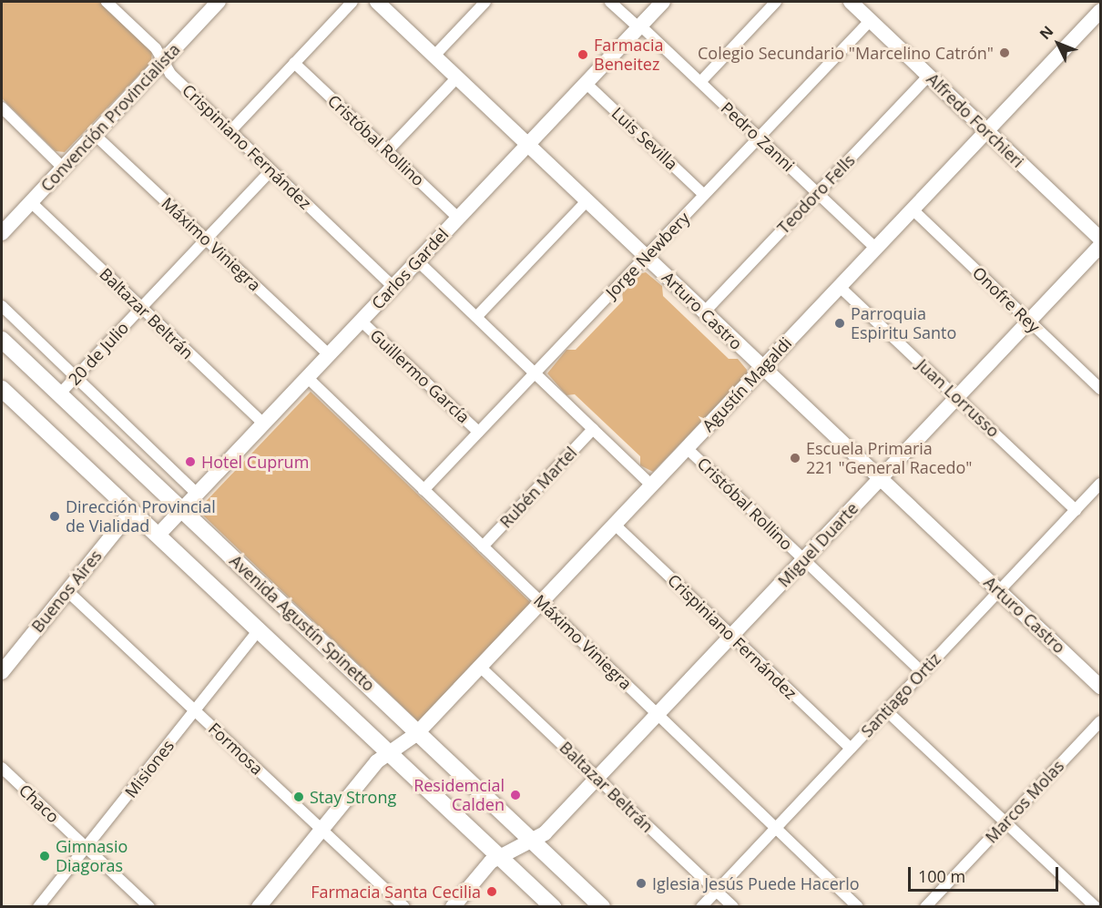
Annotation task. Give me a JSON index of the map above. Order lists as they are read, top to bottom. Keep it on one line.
{"streets":{"main road":["Avenida Agustín Spinetto"],"street":["Convención Provincialista","Alfredo Forchieri","Pedro Zanni","Luis Sevilla","Cristóbal Rollino","Crispiniano Fernández","Teodoro Fells","Máximo Viniegra","Jorge Newbery","Carlos Gardel","Onofre Rey","Arturo Castro","Baltazar Beltrán","20 de Julio","Guillermo García","Agustín Magaldi","Juan Lorrusso","Rubén Martel","Miguel Duarte","Buenos Aires","Santiago Ortiz","Formosa","Misiones","Marcos Molas","Chaco"]},"crossings":[["Convención Provincialista","Crispiniano Fernández"],["Convención Provincialista","Máximo Viniegra"],["Convención Provincialista","Baltazar Beltrán"],["Alfredo Forchieri","Teodoro Fells"],["Alfredo Forchieri","Jorge Newbery"],["Alfredo Forchieri","Agustín Magaldi"],["Pedro Zanni","Teodoro Fells"],["Pedro Zanni","Jorge Newbery"],["Pedro Zanni","Carlos Gardel"],["Pedro Zanni","Agustín Magaldi"],["Luis Sevilla","Jorge Newbery"],["Luis Sevilla","Carlos Gardel"],["Cristóbal Rollino","Carlos Gardel"],["Cristóbal Rollino","Agustín Magaldi"],["Cristóbal Rollino","Miguel Duarte"],["Cristóbal Rollino","Santiago Ortiz"],["Crispiniano Fernández","Carlos Gardel"],["Crispiniano Fernández","20 de Julio"],["Crispiniano Fernández","Agustín Magaldi"],["Crispiniano Fernández","Miguel Duarte"],["Crispiniano Fernández","Santiago Ortiz"],["Teodoro Fells","Arturo Castro"],["Máximo Viniegra","Jorge Newbery"],["Máximo Viniegra","Carlos Gardel"],["Máximo Viniegra","20 de Julio"],["Máximo Viniegra","Agustín Magaldi"],["Máximo Viniegra","Rubén Martel"],["Máximo Viniegra","Miguel Duarte"],["Máximo Viniegra","Santiago Ortiz"],["Jorge Newbery","Arturo Castro"],["Jorge Newbery","Guillermo García"],["Carlos Gardel","Arturo Castro"],["Carlos Gardel","Baltazar Beltrán"],["Carlos Gardel","Guillermo García"],["Carlos Gardel","Avenida Agustín Spinetto"],["Onofre Rey","Agustín Magaldi"],["Onofre Rey","Miguel Duarte"],["Arturo Castro","Agustín Magaldi"],["Arturo Castro","Miguel Duarte"],["Arturo Castro","Santiago Ortiz"],["Baltazar Beltrán","20 de Julio"],["Baltazar Beltrán","Agustín Magaldi"],["Baltazar Beltrán","Miguel Duarte"],["Baltazar Beltrán","Santiago Ortiz"],["20 de Julio","Avenida Agustín Spinetto"],["Agustín Magaldi","Juan Lorrusso"],["Agustín Magaldi","Avenida Agustín Spinetto"],["Agustín Magaldi","Formosa"],["Juan Lorrusso","Miguel Duarte"],["Juan Lorrusso","Santiago Ortiz"],["Miguel Duarte","Avenida Agustín Spinetto"],["Buenos Aires","Formosa"],["Formosa","Misiones"],["Misiones","Chaco"]],"places":["Colegio Secundario \"Marcelino Catrón\"","Farmacia Beneitez","Parroquia Espiritu Santo","Escuela Primaria 221 \"General Racedo\"","Hotel Cuprum","Dirección Provincial de Vialidad","Residemcial Calden","Stay Strong","Gimnasio Diagoras","Iglesia Jesús Puede Hacerlo","Farmacia Santa Cecilia"],"scale_bar":"100 m","north":"top left"}
